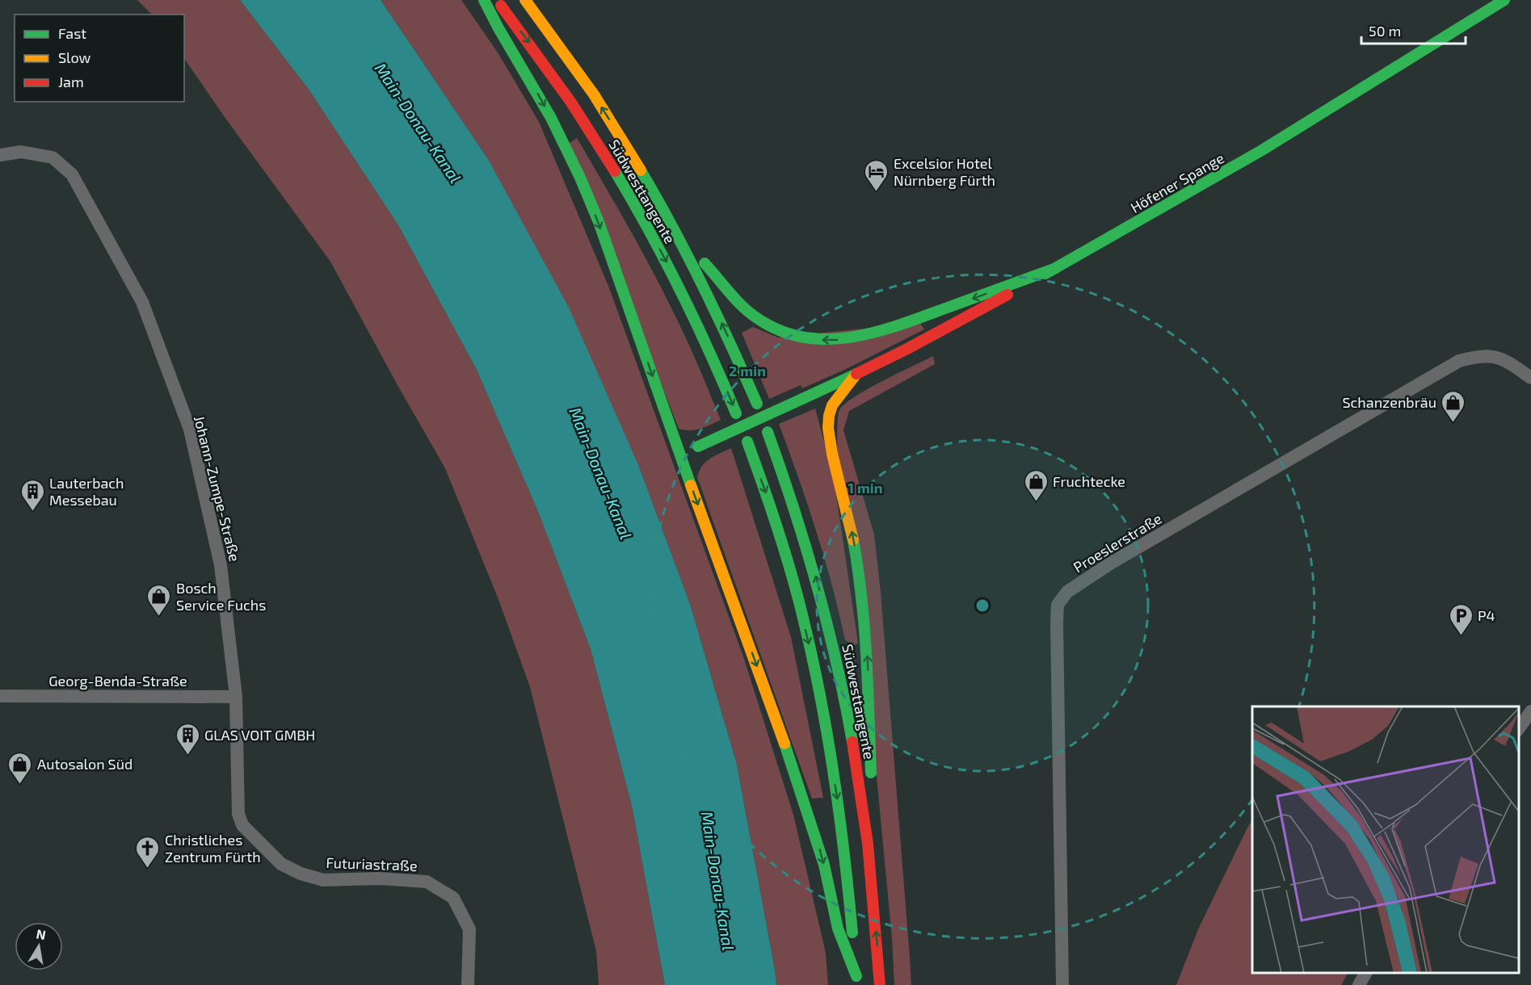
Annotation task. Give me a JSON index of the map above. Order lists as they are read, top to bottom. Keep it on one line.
{"streets":{"main road":["Höfener Spange","Südwesttangente"],"street":["Johann-Zumpe-Straße","Proeslerstraße","Georg-Benda-Straße","Futuriastraße"]},"crossings":[["Johann-Zumpe-Straße","Georg-Benda-Straße"],["Johann-Zumpe-Straße","Futuriastraße"]],"water":["Main-Donau-Kanal"],"places":{"hotel":["Excelsior Hotel Nürnberg Fürth"],"shop":["Schanzenbräu","Fruchtecke","Bosch Service Fuchs","Autosalon Süd"],"building":["Lauterbach Messebau","GLAS VOIT GMBH"],"parking":["P4"],"church":["Christliches Zentrum Fürth"]},"legend":["Fast","Slow","Jam"],"scale_bar":"50 m","north":"top","rings":["2 min","1 min"]}
